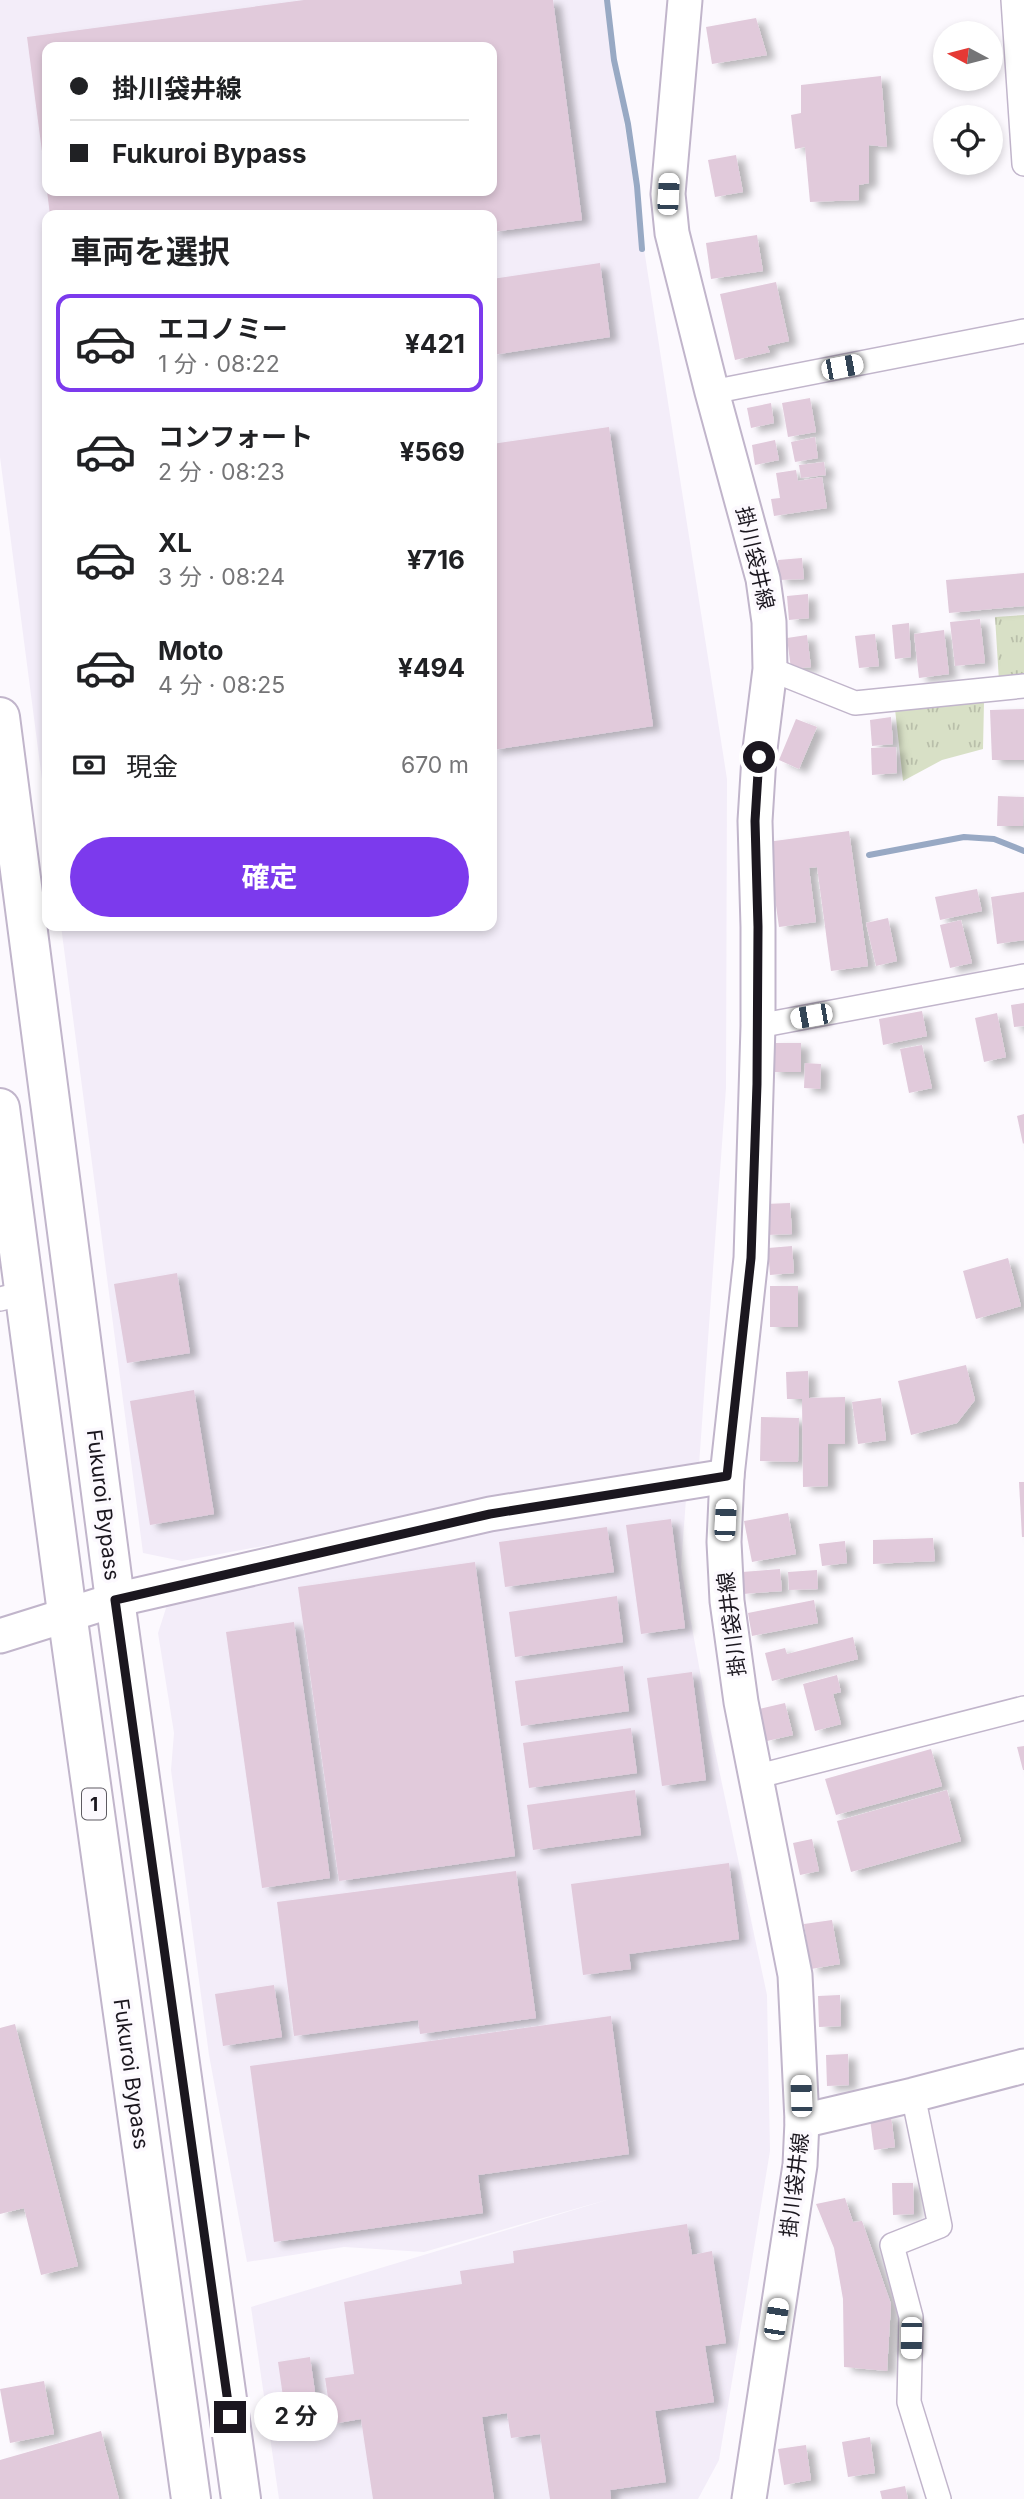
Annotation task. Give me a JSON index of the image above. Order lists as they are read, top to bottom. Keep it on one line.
{"streets":{"highway":["Fukuroi Bypass","1"],"main road":["掛川袋井線"]},"north":"left","page":{"banner":["掛川袋井線","Fukuroi Bypass"],"heading":"車両を選択","list":[{"name":"エコノミー","note":"1 分 · 08:22","value":"¥421"},{"name":"コンフォート","note":"2 分 · 08:23","value":"¥569"},{"name":"XL","note":"3 分 · 08:24","value":"¥716"},{"name":"Moto","note":"4 分 · 08:25","value":"¥494"}],"pay":["現金","670 m"],"buttons":"確定","bubble":"2 分"}}
